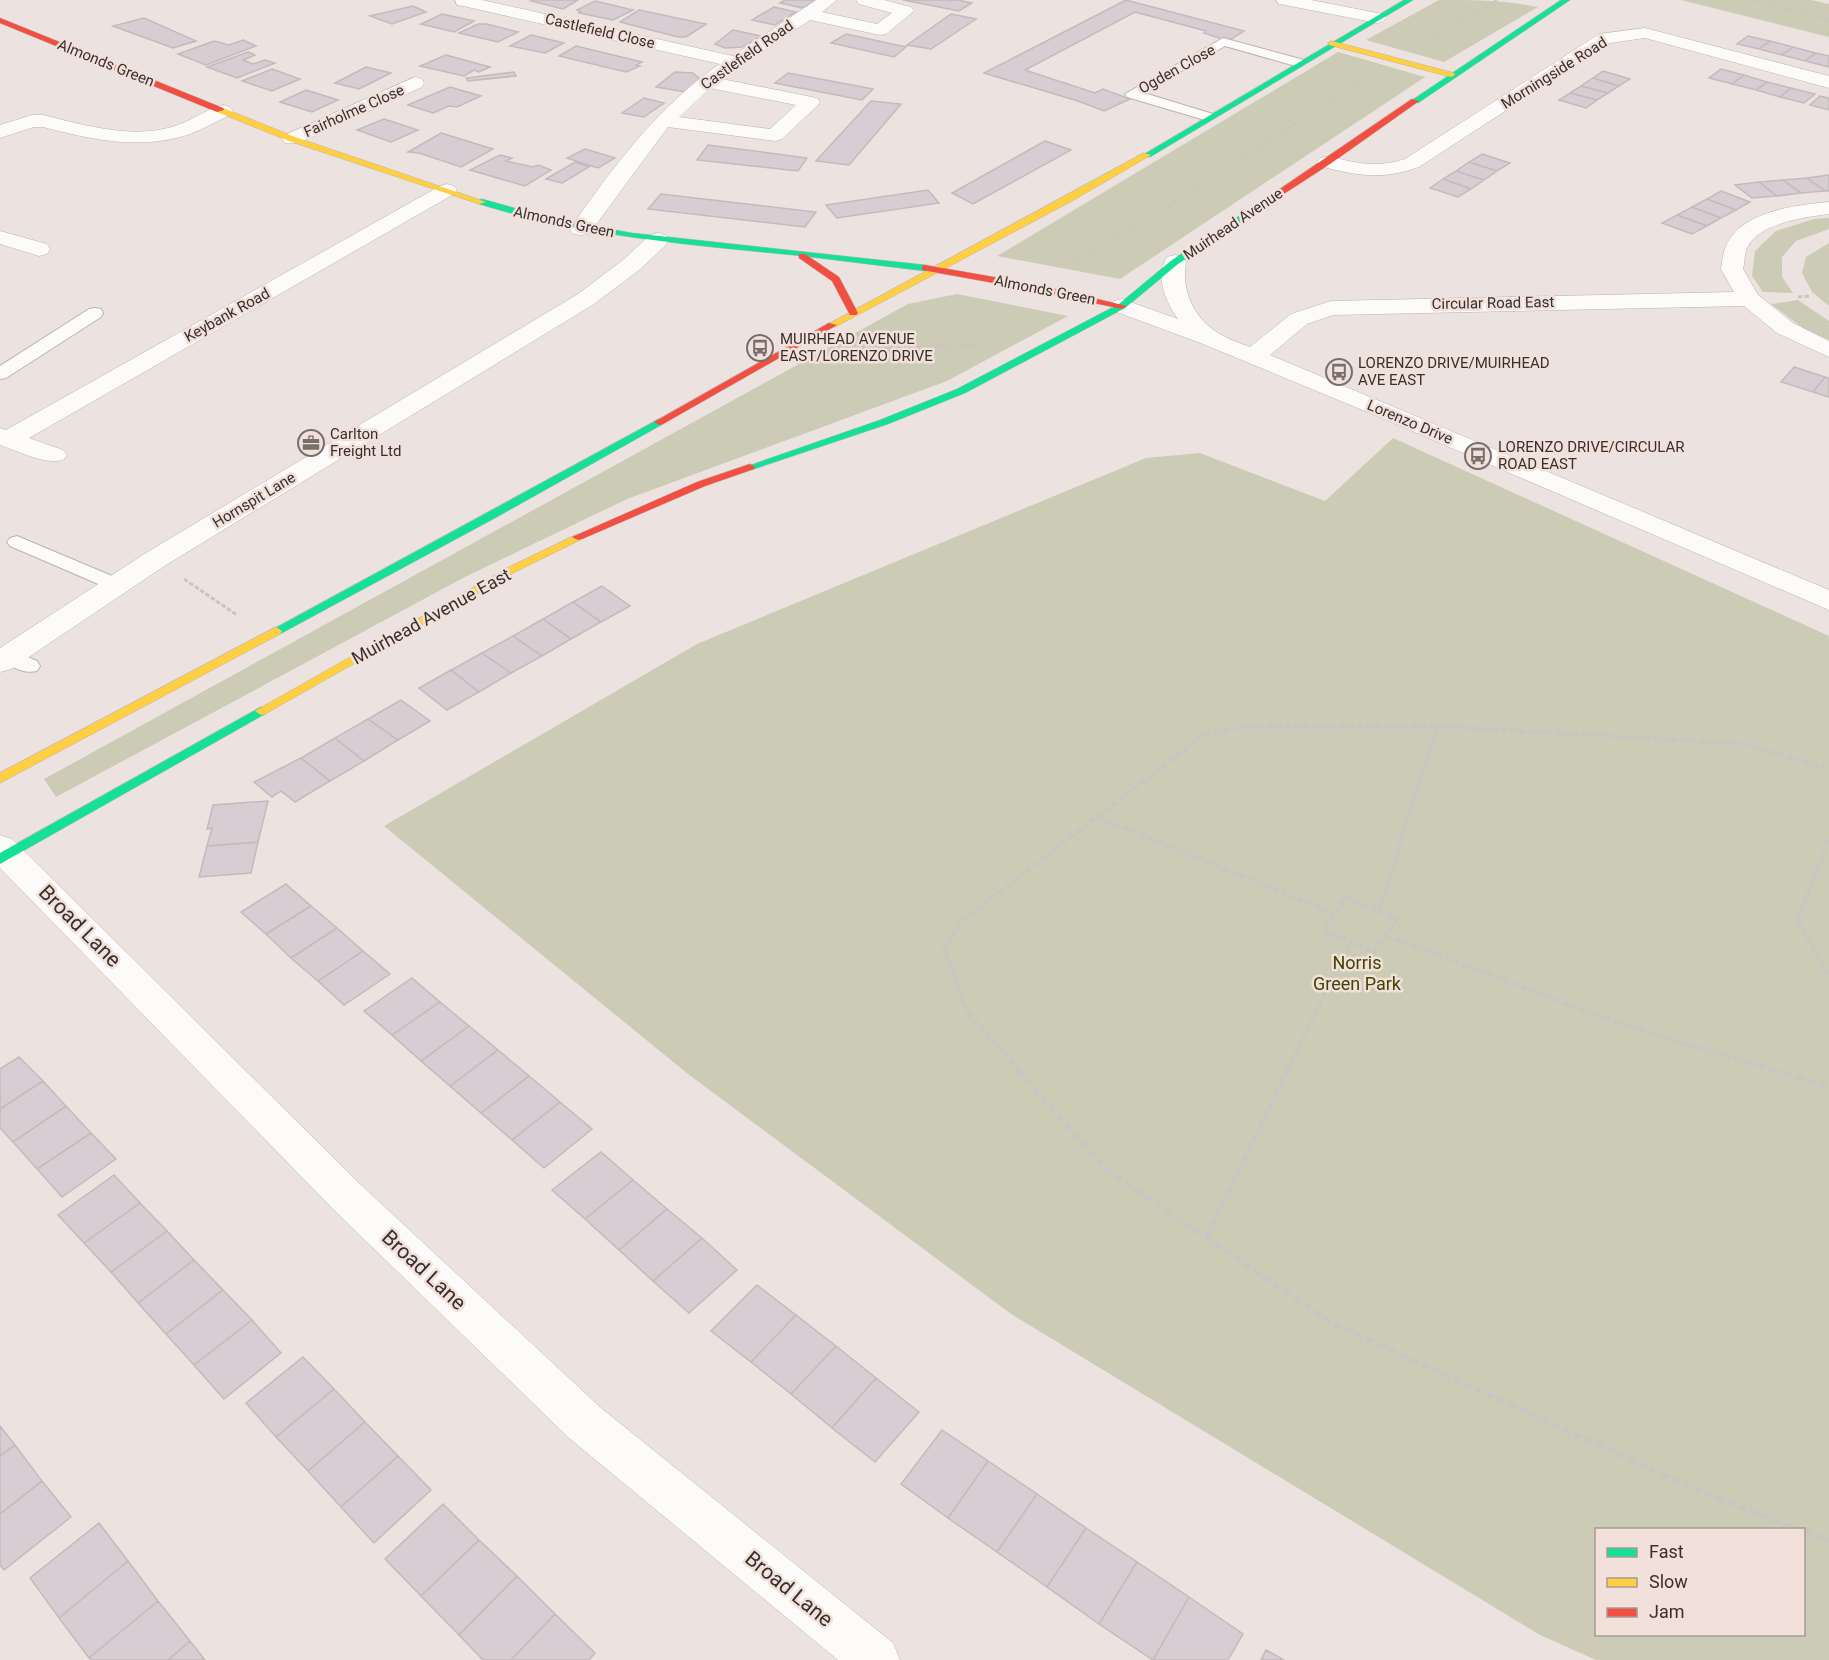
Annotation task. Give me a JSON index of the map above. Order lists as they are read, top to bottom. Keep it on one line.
{"streets":{"street":["Castlefield Close","Castlefield Road","Almonds Green","Morningside Road","Fairholme Close","Muirhead Avenue","Circular Road East","Keybank Road","Lorenzo Drive","Hornspit Lane","Muirhead Avenue East","Broad Lane"],"lane":["Ogden Close"]},"crossings":[["Castlefield Close","Castlefield Road"],["Castlefield Road","Almonds Green"],["Almonds Green","Fairholme Close"],["Almonds Green","Muirhead Avenue"],["Almonds Green","Keybank Road"],["Almonds Green","Lorenzo Drive"],["Almonds Green","Hornspit Lane"],["Morningside Road","Muirhead Avenue"],["Muirhead Avenue","Lorenzo Drive"],["Muirhead Avenue","Muirhead Avenue East"],["Circular Road East","Lorenzo Drive"],["Muirhead Avenue East","Broad Lane"]],"parks":["Norris Green Park"],"places":{"bus stop":["MUIRHEAD AVENUE EAST/LORENZO DRIVE","LORENZO DRIVE/MUIRHEAD AVE EAST","LORENZO DRIVE/CIRCULAR ROAD EAST"],"office":["Carlton Freight Ltd"]},"legend":["Fast","Slow","Jam"]}
